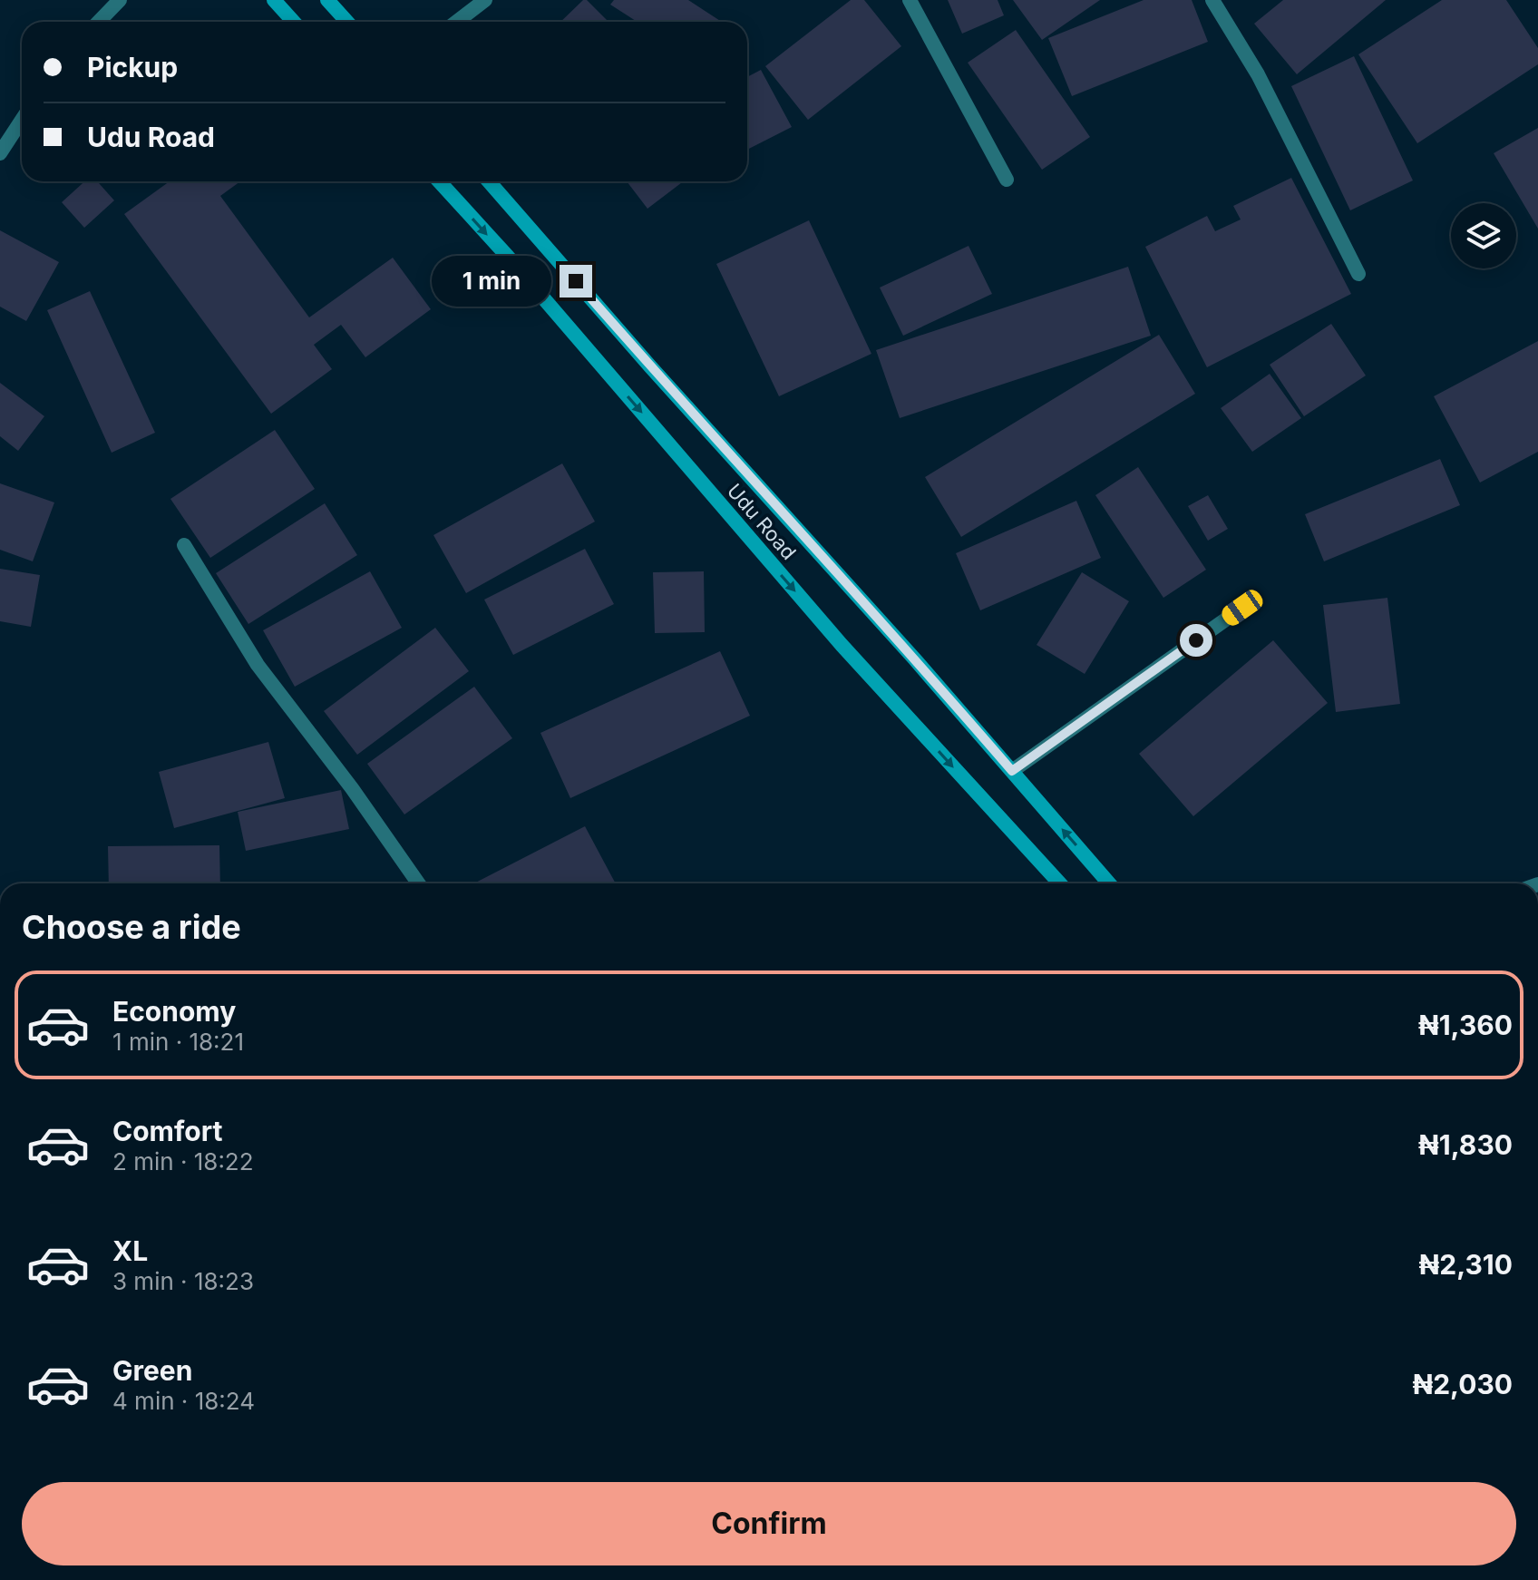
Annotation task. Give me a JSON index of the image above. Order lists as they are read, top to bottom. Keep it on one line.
{"streets":{"main road":["Udu Road"]},"page":{"banner":["Pickup","Udu Road"],"bubble":"1 min","heading":"Choose a ride","list":[{"name":"Economy","note":"1 min · 18:21","value":"₦1,360"},{"name":"Comfort","note":"2 min · 18:22","value":"₦1,830"},{"name":"XL","note":"3 min · 18:23","value":"₦2,310"},{"name":"Green","note":"4 min · 18:24","value":"₦2,030"}],"buttons":"Confirm"}}
